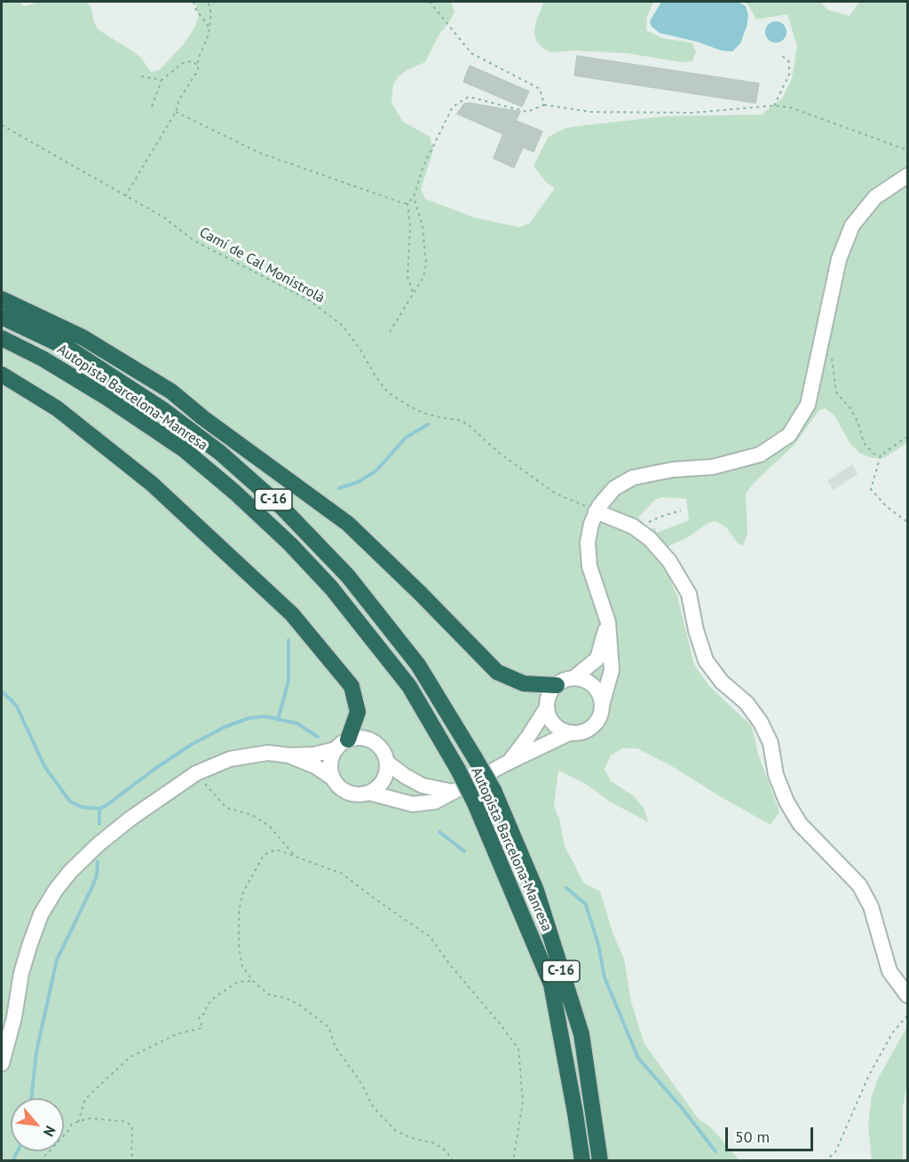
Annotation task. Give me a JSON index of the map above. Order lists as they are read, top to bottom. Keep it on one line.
{"streets":{"highway":["Autopista Barcelona-Manresa","C-16"],"path":["Camí de Cal Monistrolà"]},"scale_bar":"50 m","north":"bottom right"}
